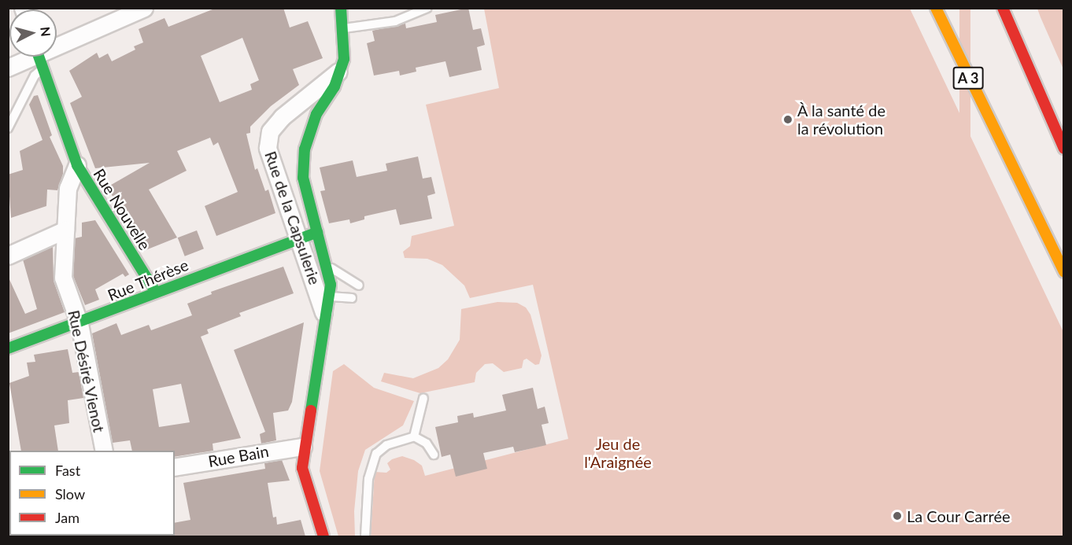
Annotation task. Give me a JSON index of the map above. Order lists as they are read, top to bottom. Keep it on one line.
{"streets":{"main road":["A 3","Rue Nouvelle","Rue de la Capsulerie","Rue Thérèse"],"street":["Rue Désiré Vienot","Rue Bain"]},"crossings":[["Rue Nouvelle","Rue Thérèse"],["Rue Nouvelle","Rue Désiré Vienot"],["Rue de la Capsulerie","Rue Thérèse"],["Rue de la Capsulerie","Rue Bain"],["Rue Thérèse","Rue Désiré Vienot"]],"parks":["Jeu de l'Araignée"],"places":["À la santé de la révolution","La Cour Carrée"],"legend":["Fast","Slow","Jam"],"north":"right"}
